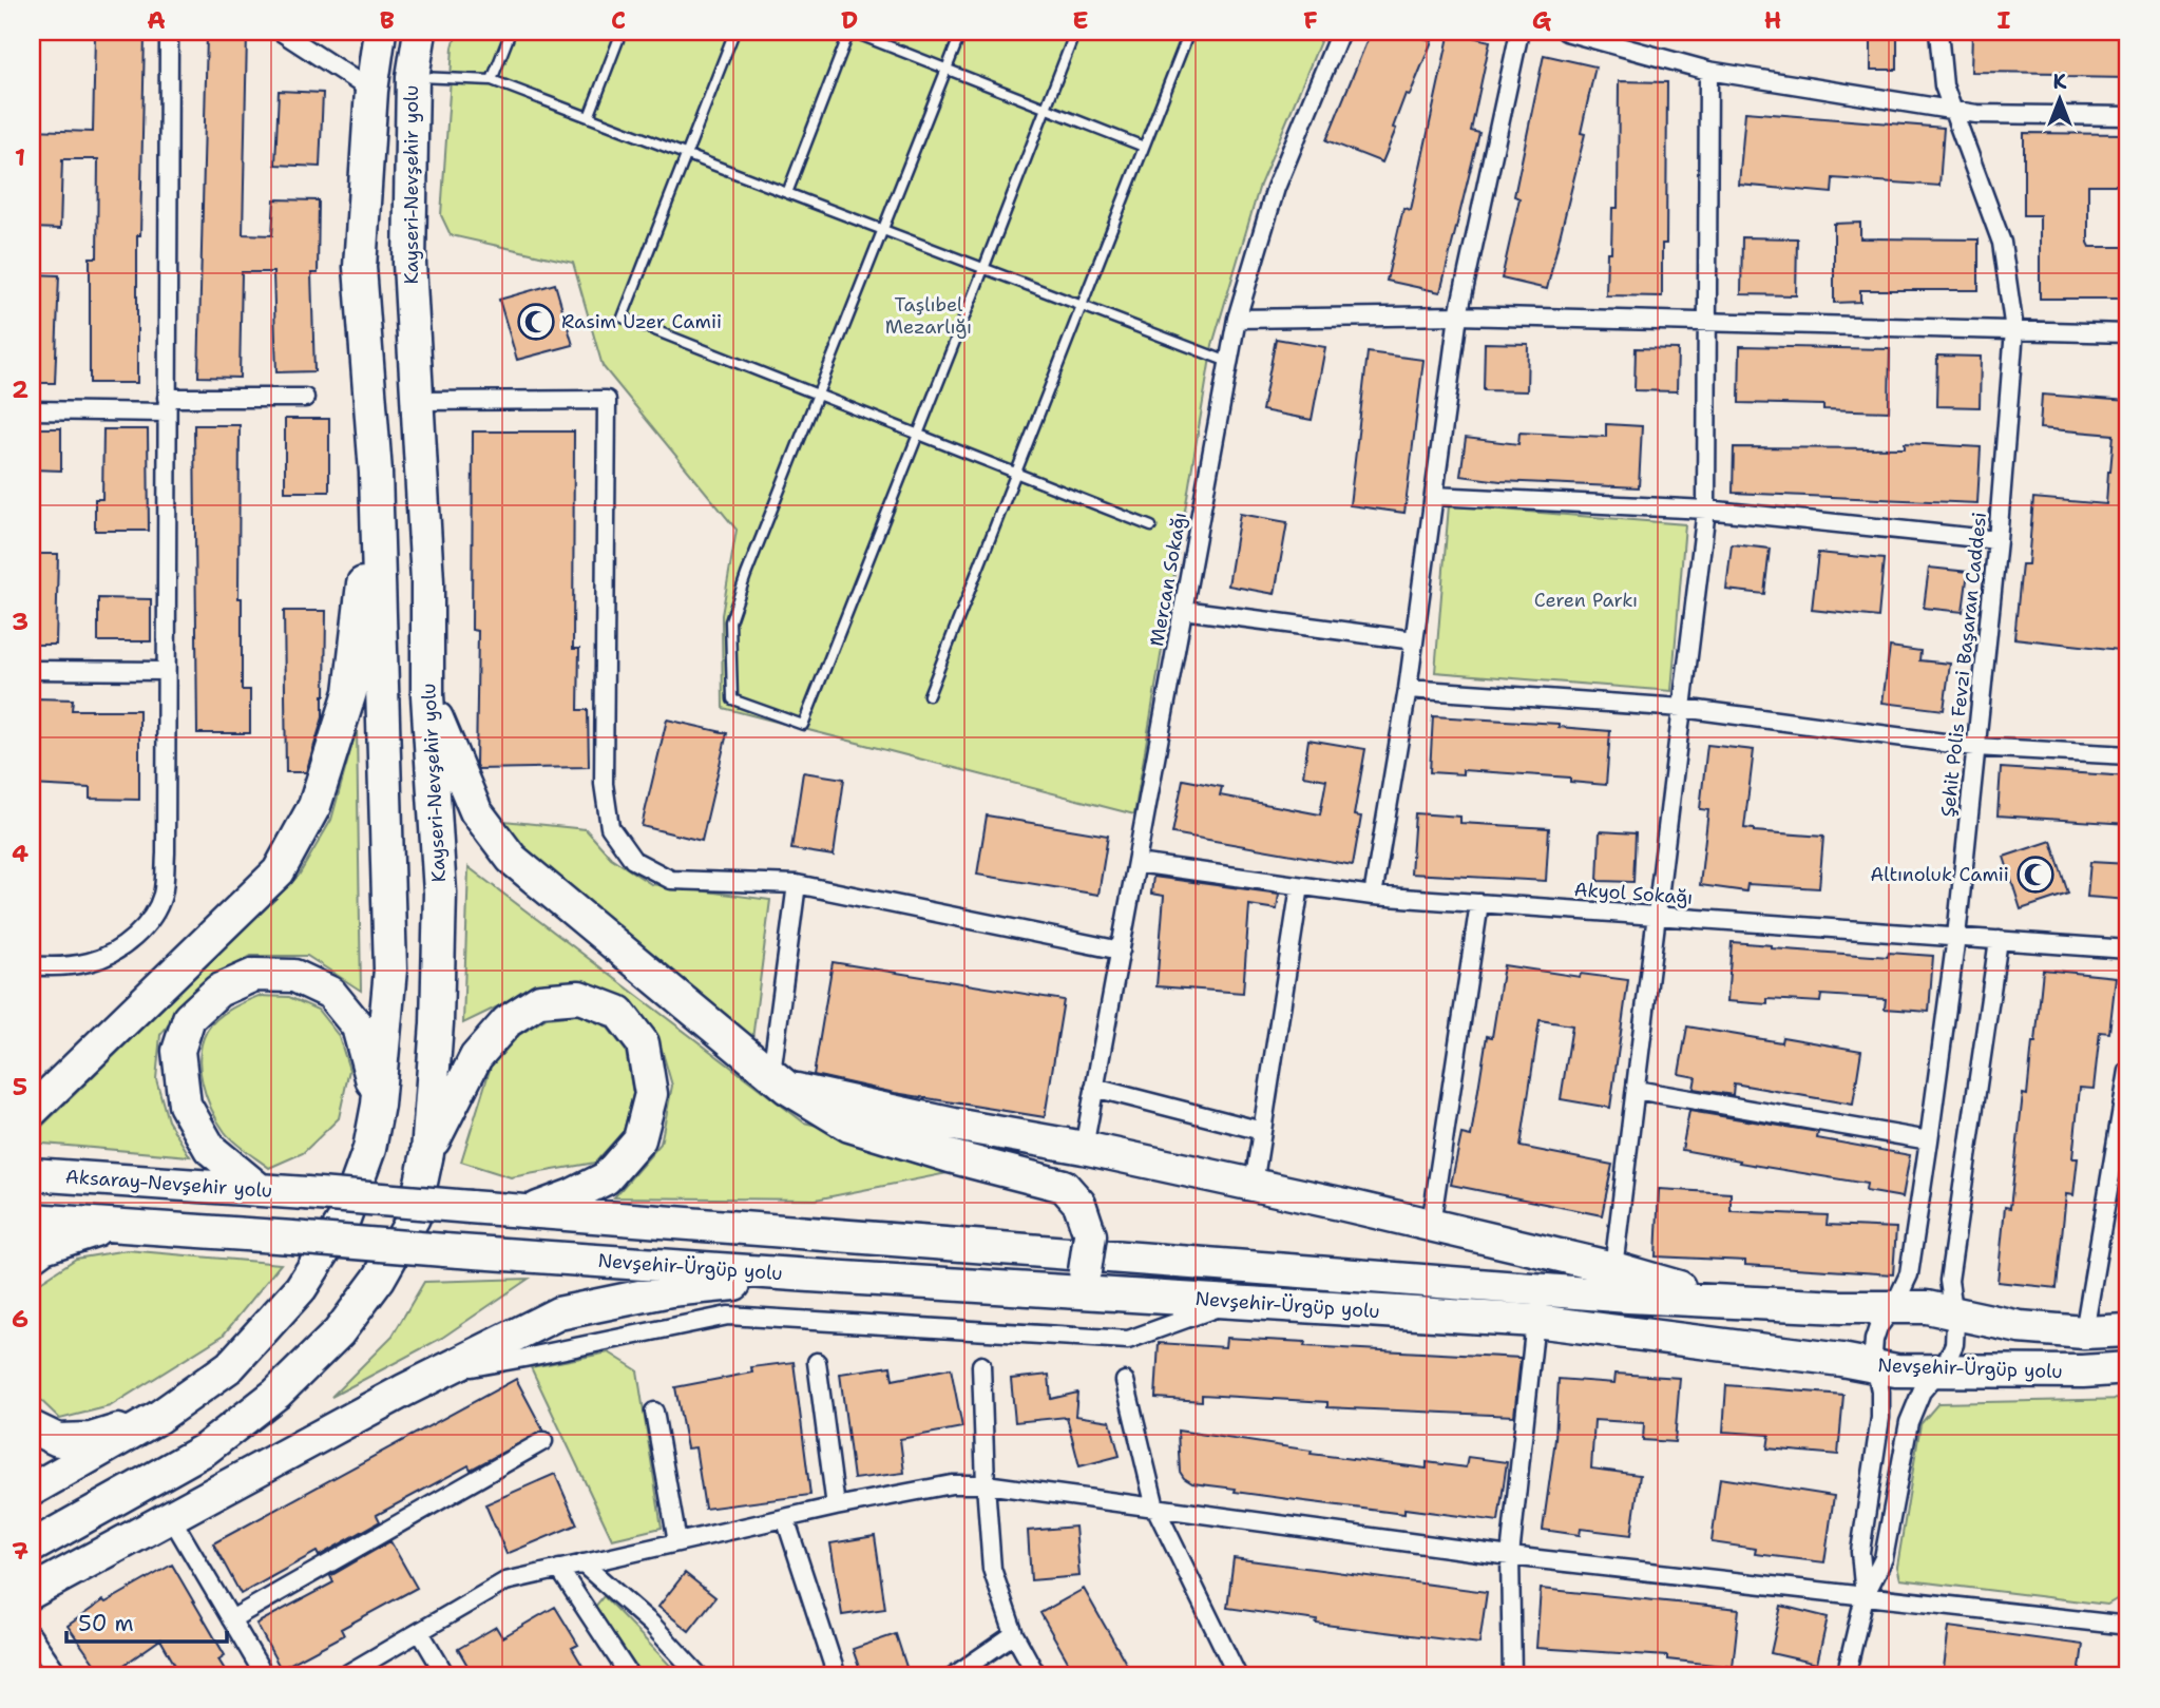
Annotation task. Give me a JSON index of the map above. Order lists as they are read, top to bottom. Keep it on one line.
{"streets":{"highway":["Kayseri-Nevşehir yolu","Aksaray-Nevşehir yolu","Nevşehir-Ürgüp yolu"],"street":["Mercan Sokağı","Şehit Polis Fevzi Başaran Caddesi","Akyol Sokağı"]},"crossings":[["Mercan Sokağı","Akyol Sokağı"],["Şehit Polis Fevzi Başaran Caddesi","Akyol Sokağı"],["Şehit Polis Fevzi Başaran Caddesi","Nevşehir-Ürgüp yolu"],["Aksaray-Nevşehir yolu","Nevşehir-Ürgüp yolu"]],"parks":["Taşlıbel Mezarlığı","Ceren Parkı"],"places":{"mosque":["Rasim Uzer Camii","Altınoluk Camii"]},"scale_bar":"50 m","north":"top","grid":{"columns":["A","B","C","D","E","F","G","H","I"],"rows":["1","2","3","4","5","6","7"]}}
